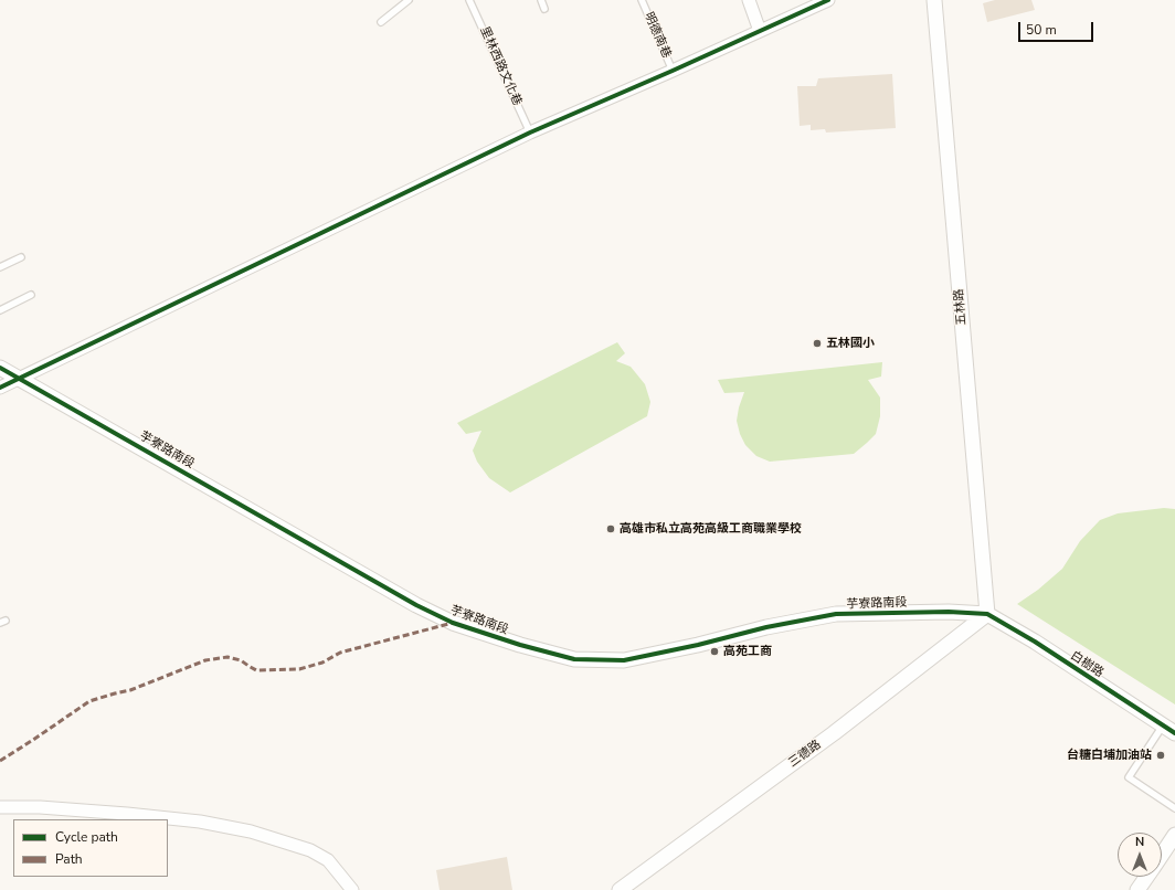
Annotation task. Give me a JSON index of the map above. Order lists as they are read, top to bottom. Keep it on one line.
{"streets":{"street":["五林路","芋寮路南段","白樹路","三德路"],"lane":["明德南巷","里林西路文化巷"]},"crossings":[["五林路","芋寮路南段"],["五林路","白樹路"],["五林路","三德路"],["芋寮路南段","白樹路"],["芋寮路南段","三德路"],["白樹路","三德路"]],"places":["五林國小","高雄市私立高苑高級工商職業學校","高苑工商","台糖白埔加油站"],"legend":["Cycle path","Path"],"scale_bar":"50 m","north":"top"}
